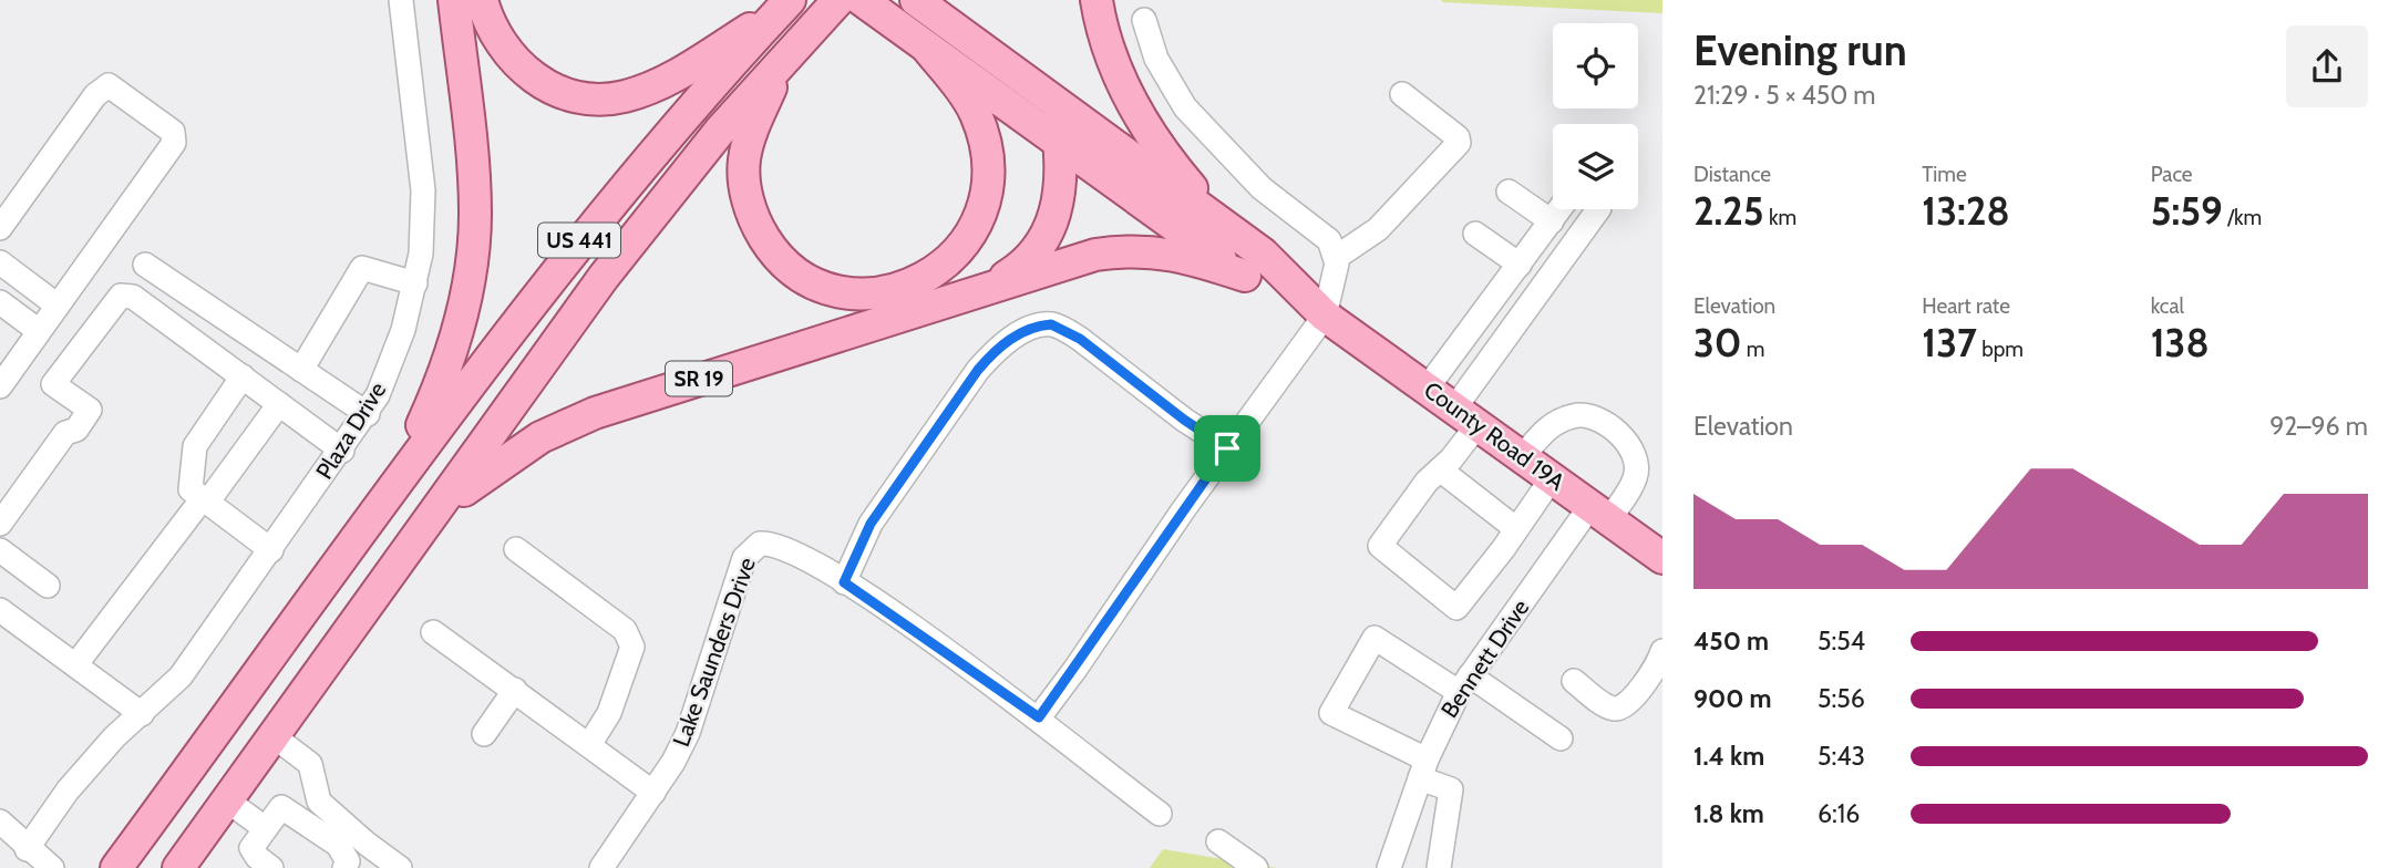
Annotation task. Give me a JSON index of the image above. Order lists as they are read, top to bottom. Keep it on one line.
{"streets":{"main road":["US 441","SR 19","County Road 19A"],"street":["Plaza Drive","Lake Saunders Drive","Bennett Drive"]},"crossings":[["US 441","SR 19"],["County Road 19A","Bennett Drive"]],"page":{"heading":["Evening run","21:29 · 5 × 450 m"],"stats":[["Distance","2.25 km"],["Time","13:28"],["Pace","5:59 /km"],["Elevation","30 m"],["Heart rate","137 bpm"],["kcal","138"]],"chart":["Elevation","92–96 m"],"list":[{"name":"450 m","note":"5:54"},{"name":"900 m","note":"5:56"},{"name":"1.4 km","note":"5:43"},{"name":"1.8 km","note":"6:16"}]}}
